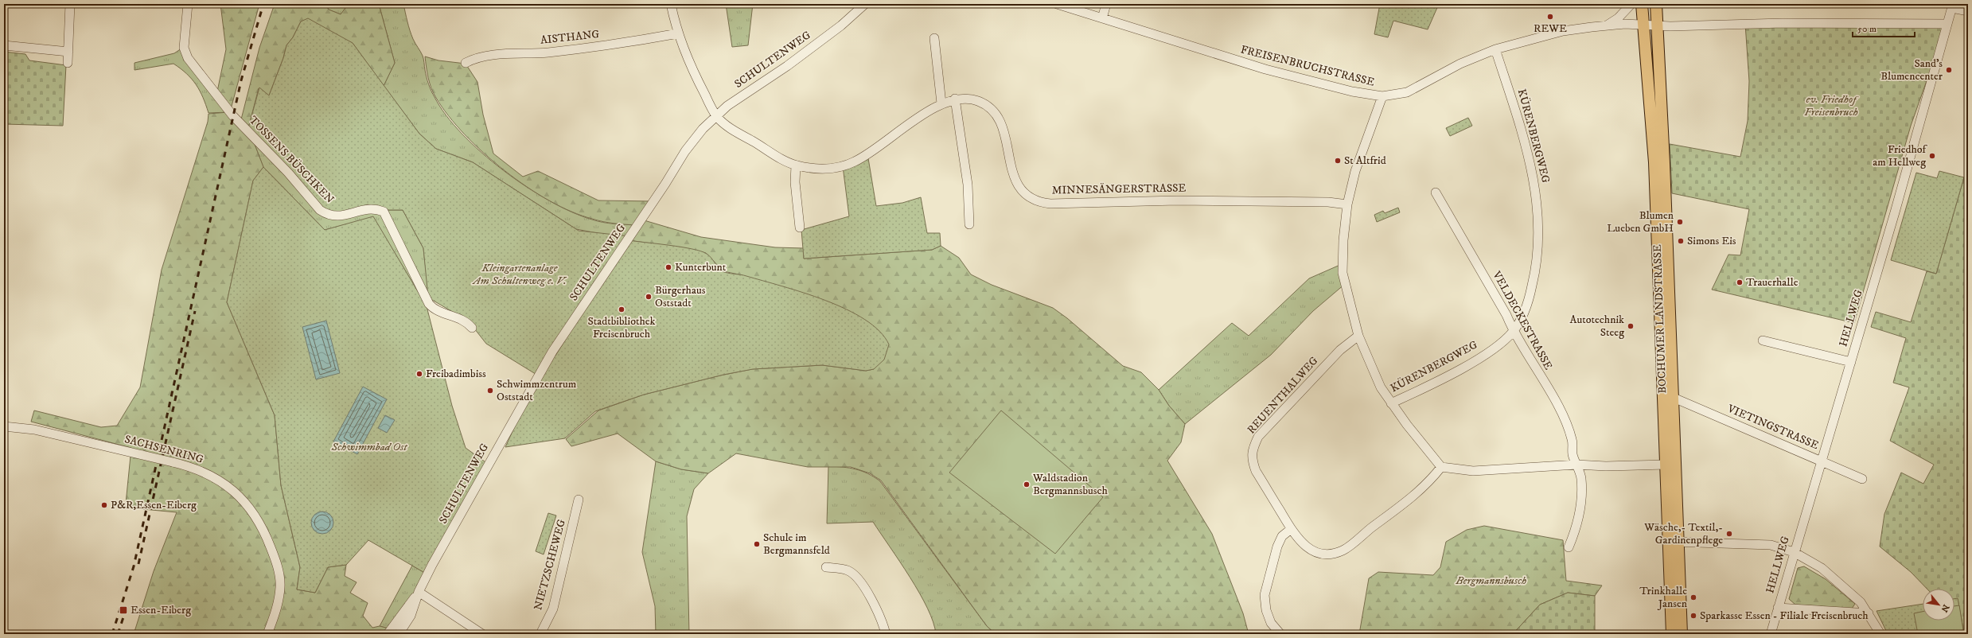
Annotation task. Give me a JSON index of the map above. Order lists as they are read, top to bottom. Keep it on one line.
{"streets":{"main road":["BOCHUMER LANDSTRASSE"],"street":["AISTHANG","SCHULTENWEG","FREISENBRUCHSTRASSE","KÜRENBERGWEG","TOSSENS BÜSCHKEN","MINNESÄNGERSTRASSE","HELLWEG","VELDECKESTRASSE","REUENTHALWEG","VIETINGSTRASSE","SACHSENRING","NIETZSCHEWEG"]},"crossings":[["SCHULTENWEG","MINNESÄNGERSTRASSE"],["FREISENBRUCHSTRASSE","KÜRENBERGWEG"],["FREISENBRUCHSTRASSE","HELLWEG"],["FREISENBRUCHSTRASSE","BOCHUMER LANDSTRASSE"],["KÜRENBERGWEG","VELDECKESTRASSE"],["HELLWEG","VIETINGSTRASSE"],["BOCHUMER LANDSTRASSE","VIETINGSTRASSE"]],"parks":["ev. Friedhof Freisenbruch","Kleingartenanlage Am Schultenweg e. V.","Schwimmbad Ost","Bergmannsbusch"],"places":{"other":["REWE","Sand's Blumencenter","Friedhof am Hellweg","St Altfrid","Blumen Lueben GmbH","Simons Eis","Kunterbunt","Trauerhalle","Bürgerhaus Oststadt","Stadtbibliothek Freisenbruch","Autotechnik Steeg","Freibadimbiss","Schwimmzentrum Oststadt","Waldstadion Bergmannsbusch","P&R,Essen-Eiberg","Wäsche,- Textil,- Gardinenpflege","Schule im Bergmannsfeld","Trinkhalle Jansen","Sparkasse Essen - Filiale Freisenbruch"],"transit":["Essen-Eiberg"]},"scale_bar":"50 m","north":"bottom right"}
